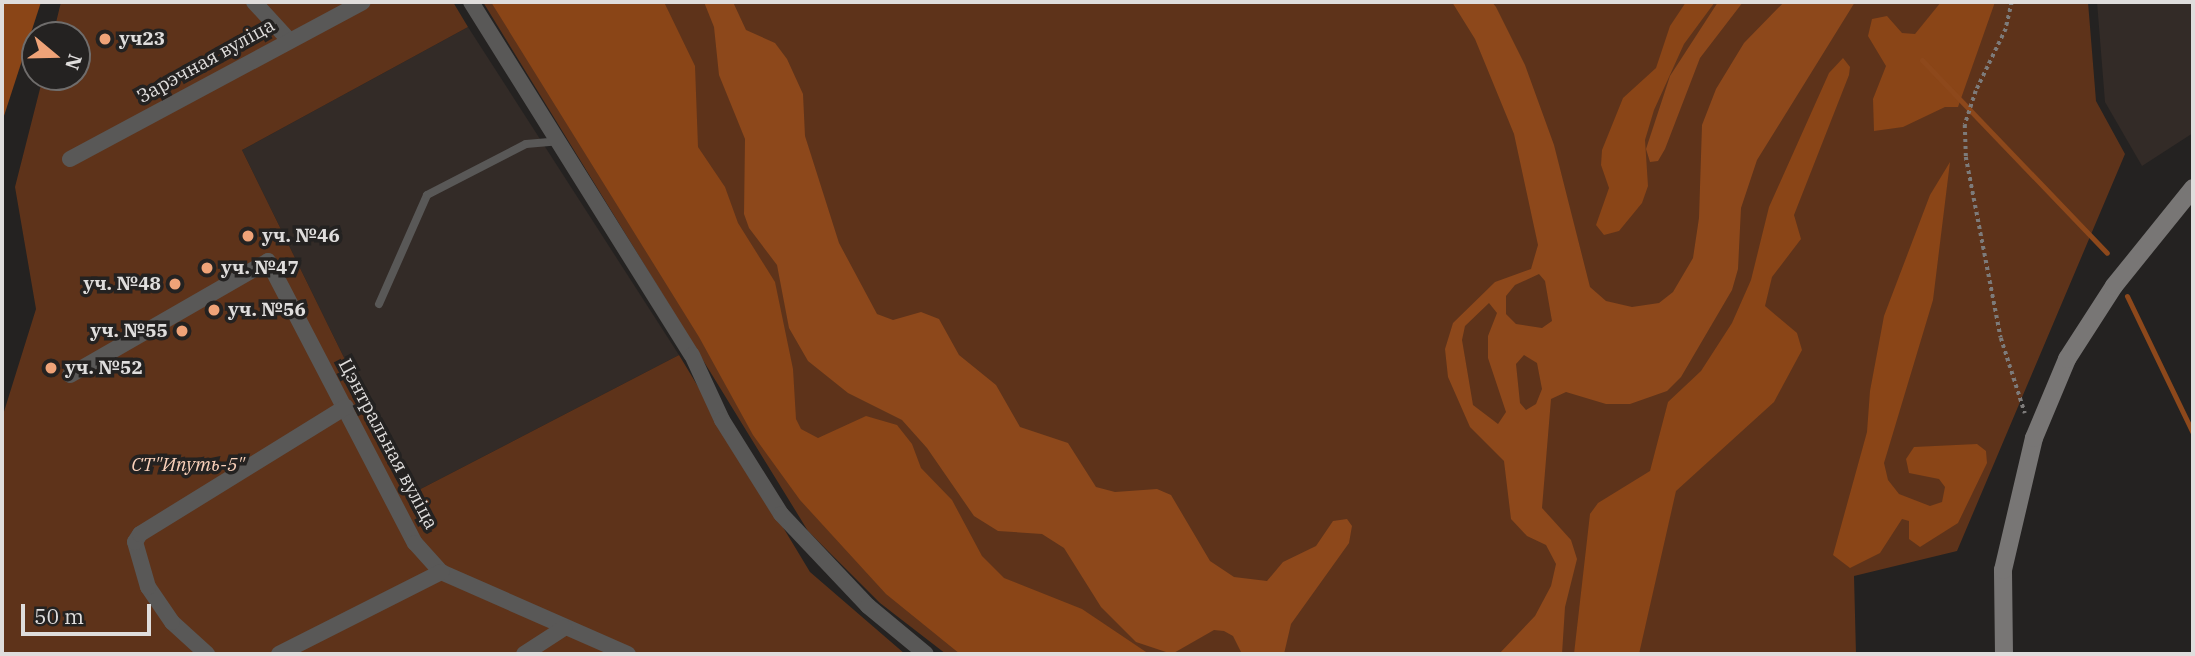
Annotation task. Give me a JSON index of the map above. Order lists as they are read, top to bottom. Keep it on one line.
{"streets":{"street":["Зарэчная вуліца","Цэнтральная вуліца"]},"parks":["СТ\"Ипуть-5\""],"places":["уч23","уч. №46","уч. №47","уч. №48","уч. №56","уч. №55","уч. №52"],"scale_bar":"50 m","north":"right"}
